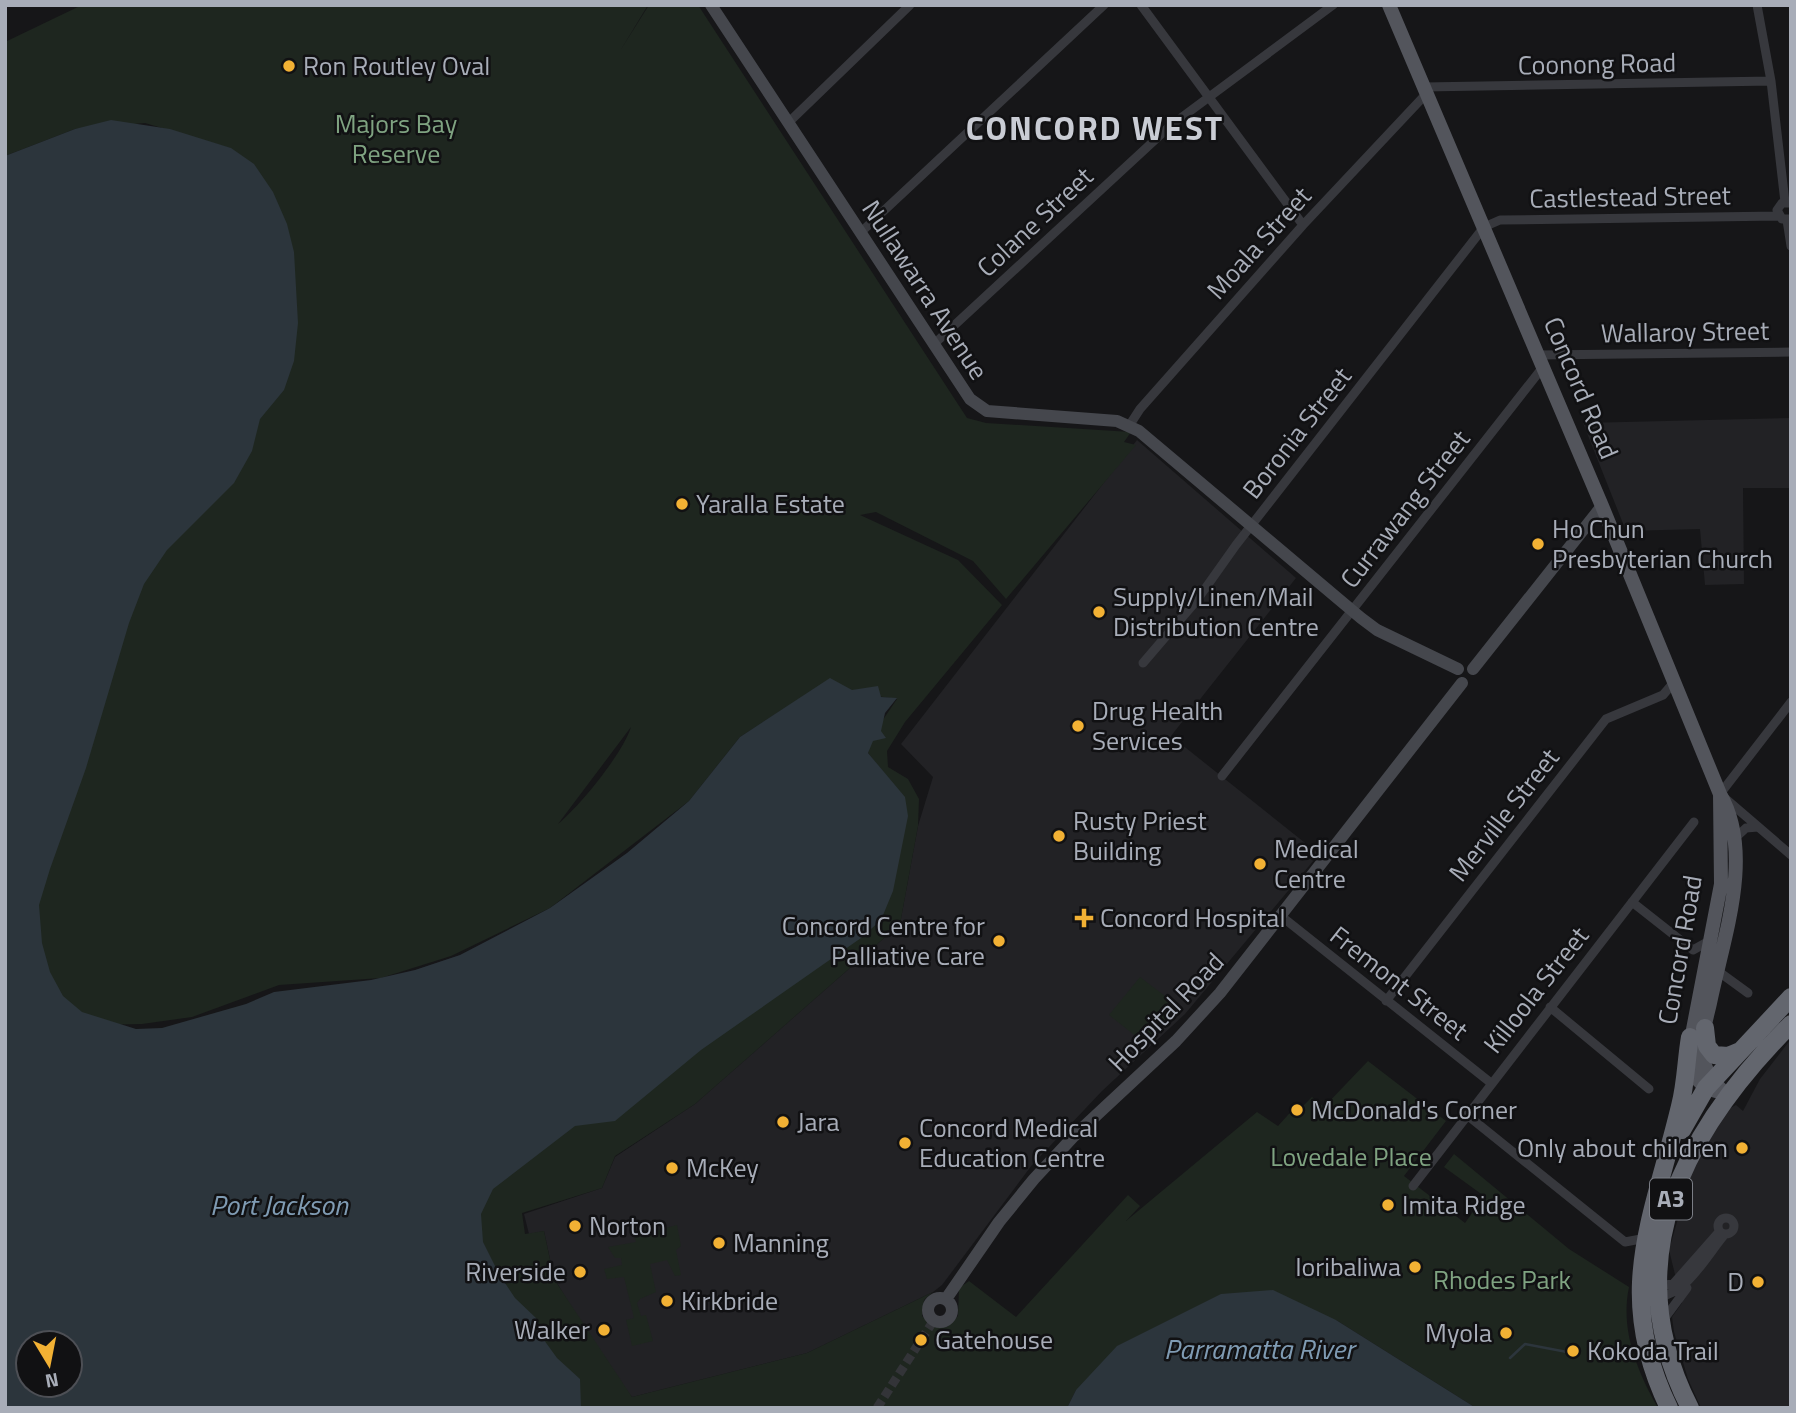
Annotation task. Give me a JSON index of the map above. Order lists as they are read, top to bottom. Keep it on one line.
{"streets":{"highway":["A3"],"main road":["Nullawarra Avenue","Concord Road","Hospital Road"],"street":["Coonong Road","Castlestead Street","Colane Street","Moala Street","Wallaroy Street","Boronia Street","Currawang Street","Merville Street","Fremont Street","Killoola Street"]},"crossings":[["Coonong Road","Moala Street"],["Coonong Road","Concord Road"],["Castlestead Street","Concord Road"],["Castlestead Street","Boronia Street"],["Colane Street","Nullawarra Avenue"],["Moala Street","Nullawarra Avenue"],["Moala Street","Concord Road"],["Nullawarra Avenue","Boronia Street"],["Nullawarra Avenue","Currawang Street"],["Nullawarra Avenue","Hospital Road"],["Wallaroy Street","Concord Road"],["Wallaroy Street","Currawang Street"],["Concord Road","Boronia Street"],["Concord Road","Currawang Street"],["Concord Road","Merville Street"],["Concord Road","A3"],["Merville Street","Fremont Street"],["Fremont Street","Killoola Street"],["Fremont Street","Hospital Road"]],"districts":["CONCORD WEST"],"water":["Port Jackson","Parramatta River"],"parks":["Majors Bay Reserve","Lovedale Place","Rhodes Park"],"places":{"other":["Ron Routley Oval","Yaralla Estate","Ho Chun Presbyterian Church","Supply/Linen/Mail Distribution Centre","Drug Health Services","Rusty Priest Building","Medical Centre","Concord Centre for Palliative Care","McDonald's Corner","Jara","Concord Medical Education Centre","Only about children","McKey","Imita Ridge","Norton","Manning","Ioribaliwa","Riverside","D","Kirkbride","Walker","Myola","Gatehouse","Kokoda Trail"],"health":["Concord Hospital"]},"north":"bottom"}
